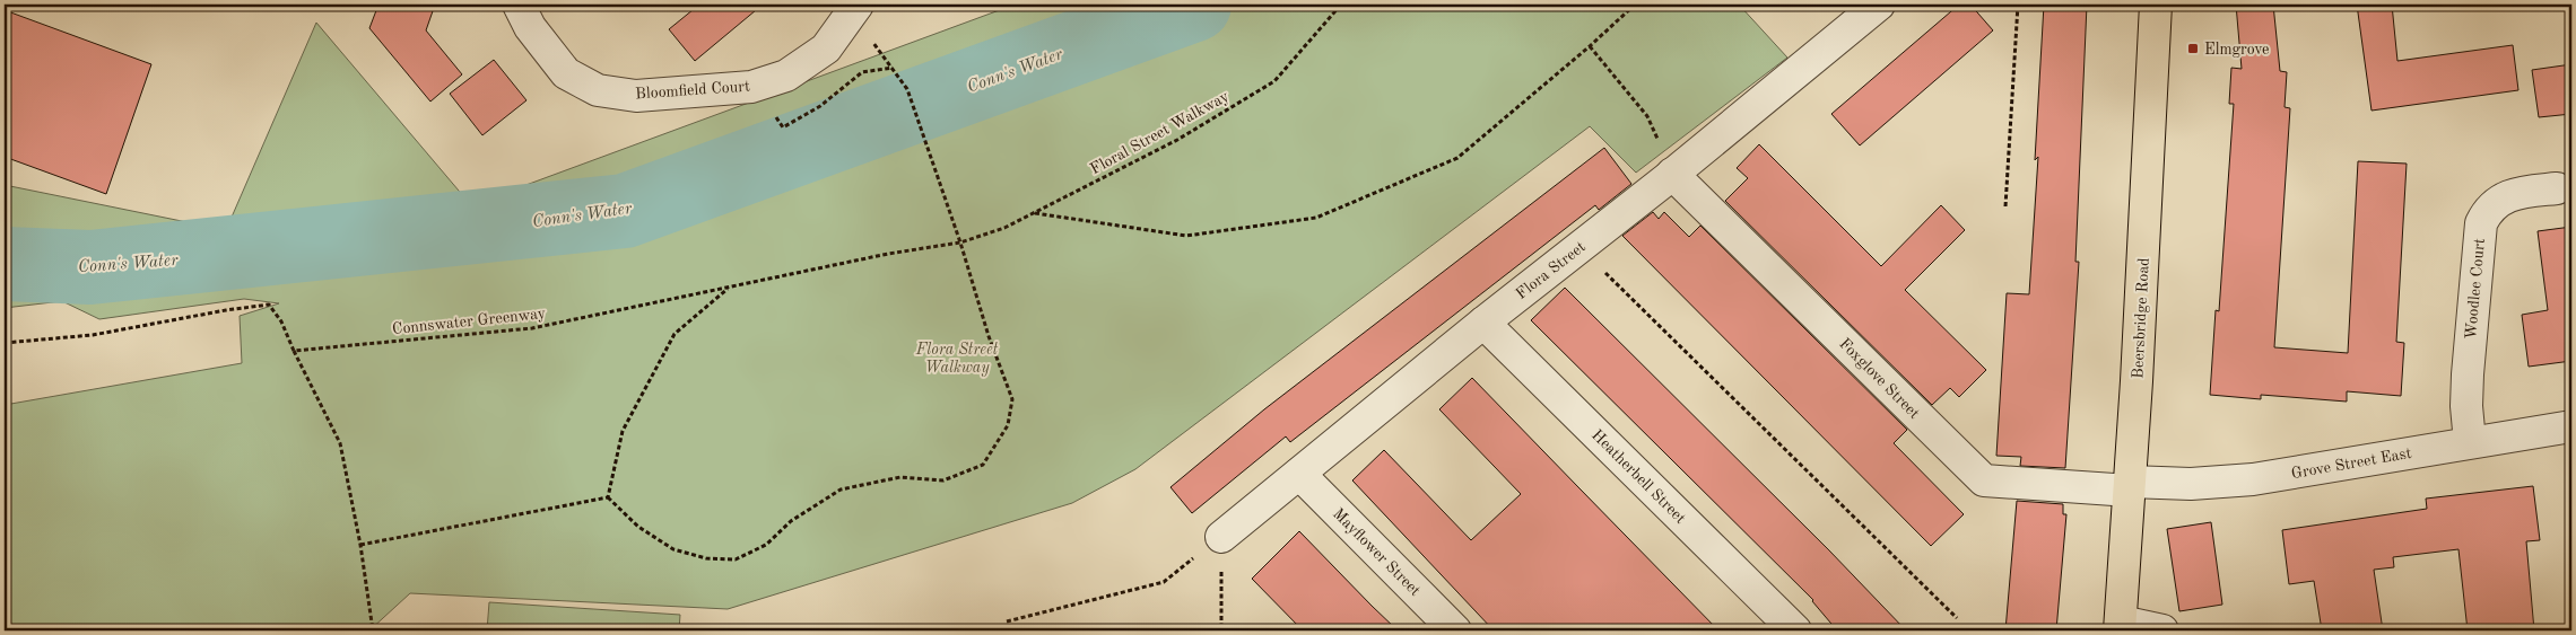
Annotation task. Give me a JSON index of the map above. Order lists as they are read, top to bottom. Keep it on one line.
{"streets":{"main road":["Beersbridge Road"],"street":["Bloomfield Court","Flora Street","Woodlee Court","Foxglove Street","Grove Street East","Heatherbell Street","Mayflower Street"],"path":["Floral Street Walkway","Connswater Greenway"]},"crossings":[["Floral Street Walkway","Connswater Greenway"],["Flora Street","Foxglove Street"],["Flora Street","Heatherbell Street"],["Flora Street","Mayflower Street"],["Woodlee Court","Grove Street East"],["Beersbridge Road","Foxglove Street"],["Beersbridge Road","Grove Street East"],["Foxglove Street","Grove Street East"]],"water":["Conn's Water"],"parks":["Flora Street Walkway"],"places":{"transit":["Elmgrove"]}}
